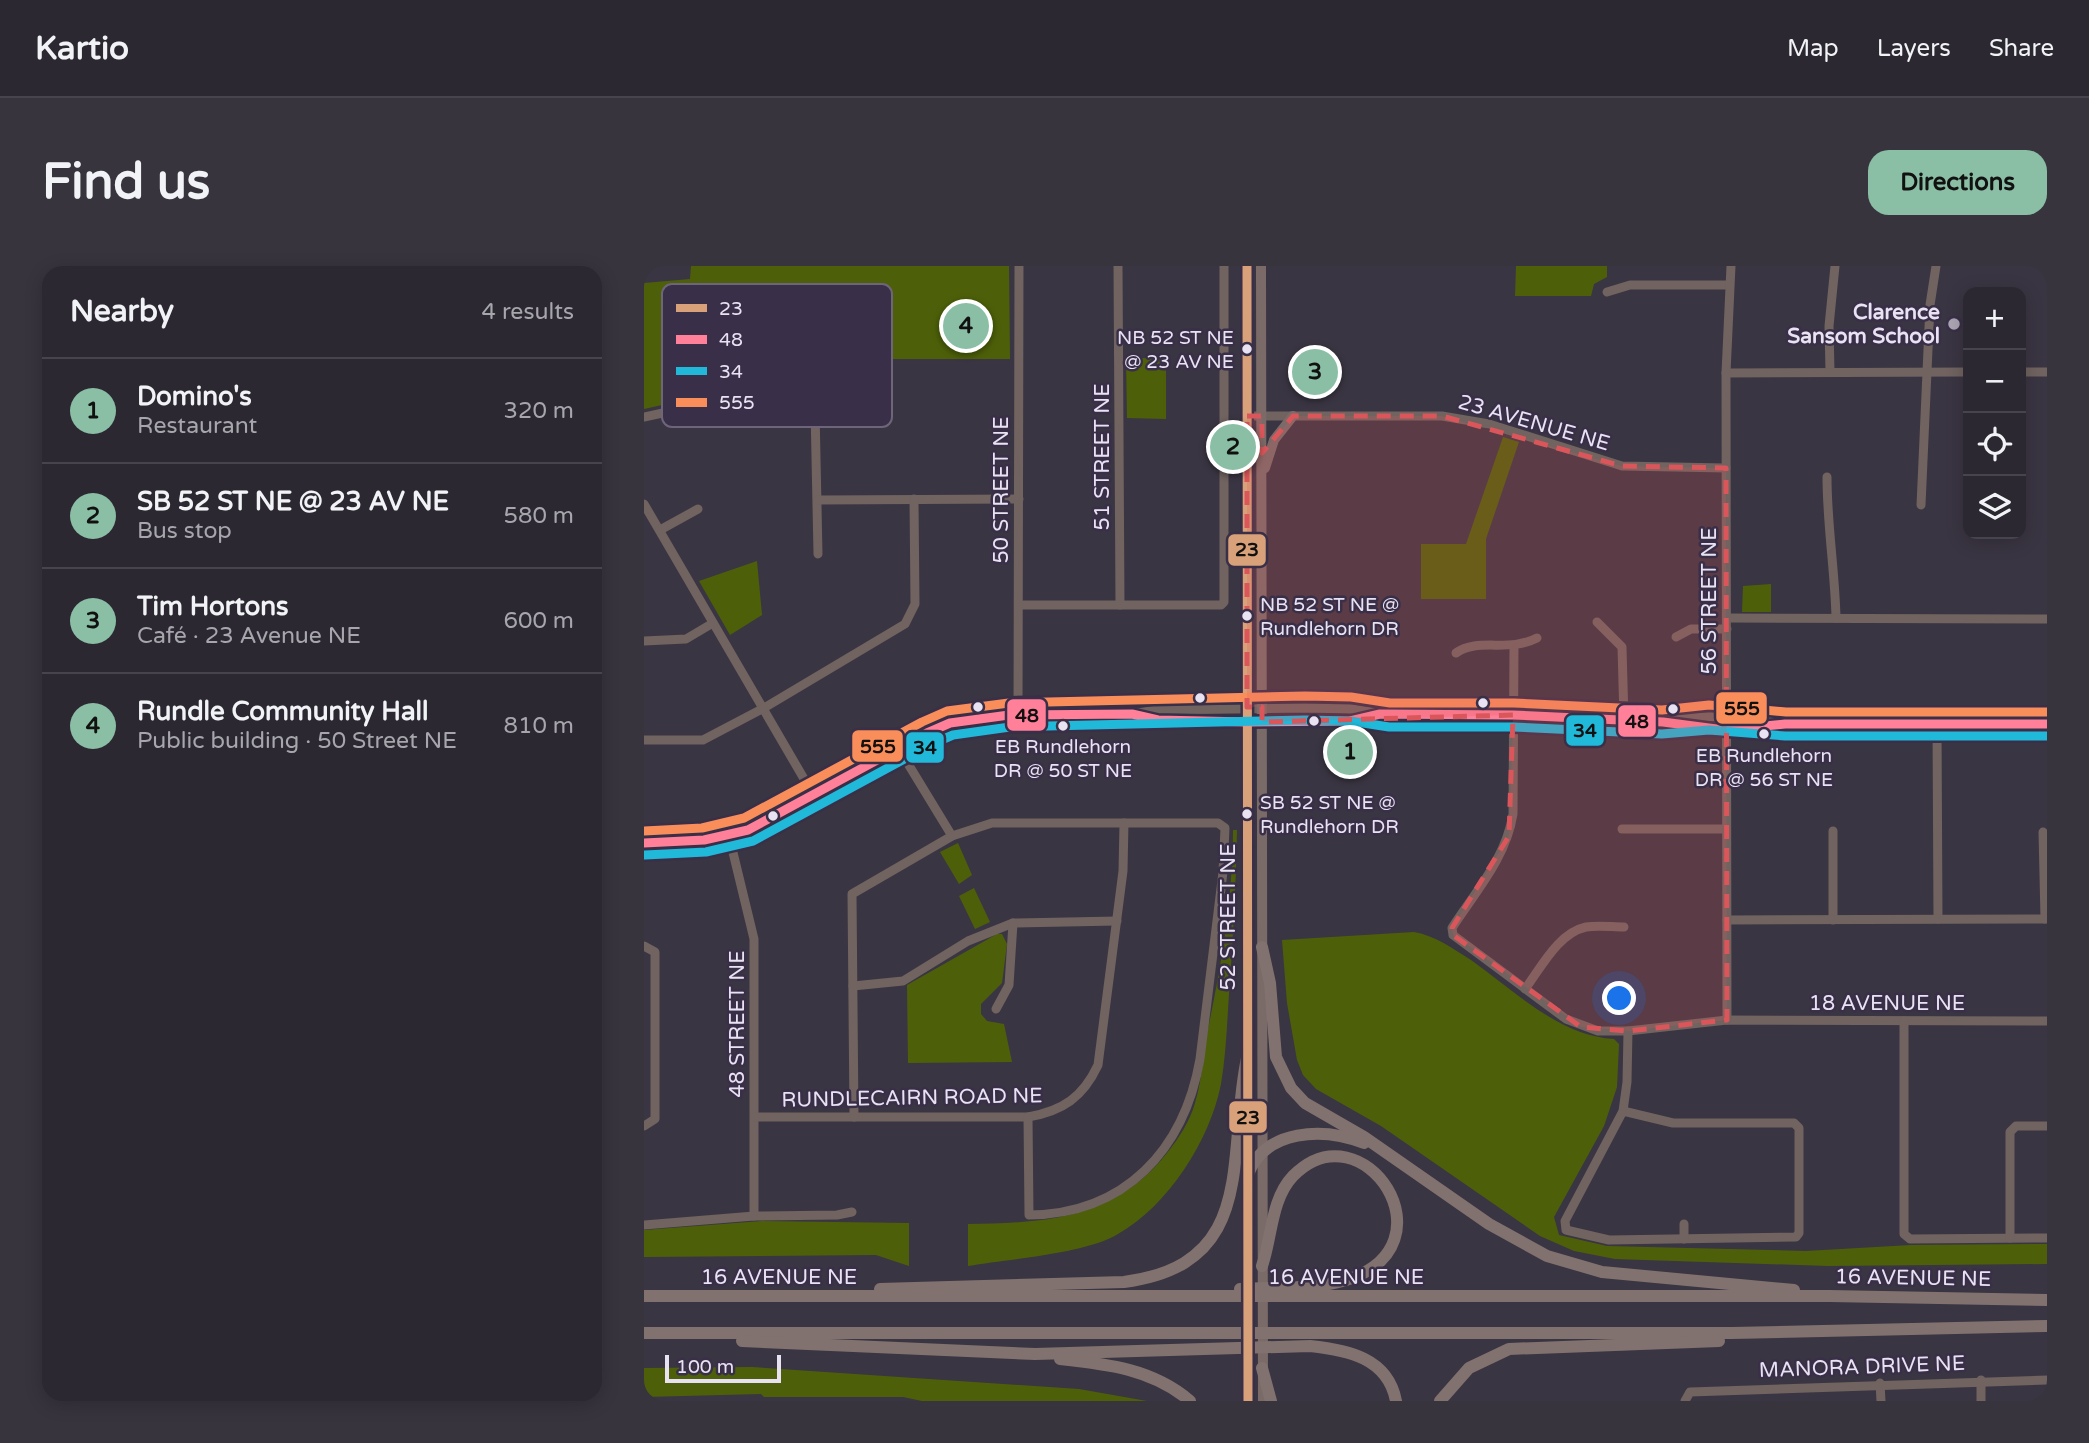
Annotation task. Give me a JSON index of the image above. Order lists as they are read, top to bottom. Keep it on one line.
{"streets":{"highway":["16 AVENUE NE"],"main road":["52 STREET NE"],"street":["23 AVENUE NE","51 STREET NE","50 STREET NE","56 STREET NE","18 AVENUE NE","48 STREET NE","RUNDLECAIRN ROAD NE","MANORA DRIVE NE"]},"crossings":[["23 AVENUE NE","56 STREET NE"],["23 AVENUE NE","52 STREET NE"],["56 STREET NE","18 AVENUE NE"],["48 STREET NE","RUNDLECAIRN ROAD NE"]],"places":["Clarence Sansom School","NB 52 ST NE @ 23 AV NE","NB 52 ST NE @ Rundlehorn DR","EB Rundlehorn DR @ 50 ST NE","EB Rundlehorn DR @ 56 ST NE","SB 52 ST NE @ Rundlehorn DR"],"lines":["transit line 23","transit line 555","transit line 48","transit line 34"],"legend":["23","48","34","555"],"scale_bar":"100 m","page":{"header":"Kartio","nav":["Map","Layers","Share"],"buttons":"Directions","title":"Find us","heading":["Nearby","4 results"],"map_buttons":["+","−"],"pins":["4","3","2","1"],"list":[{"mark":"1","name":"Domino's","note":"Restaurant","value":"320 m"},{"mark":"2","name":"SB 52 ST NE @ 23 AV NE","note":"Bus stop","value":"580 m"},{"mark":"3","name":"Tim Hortons","note":"Café · 23 Avenue NE","value":"600 m"},{"mark":"4","name":"Rundle Community Hall","note":"Public building · 50 Street NE","value":"810 m"}],"scale":"100 m"}}
